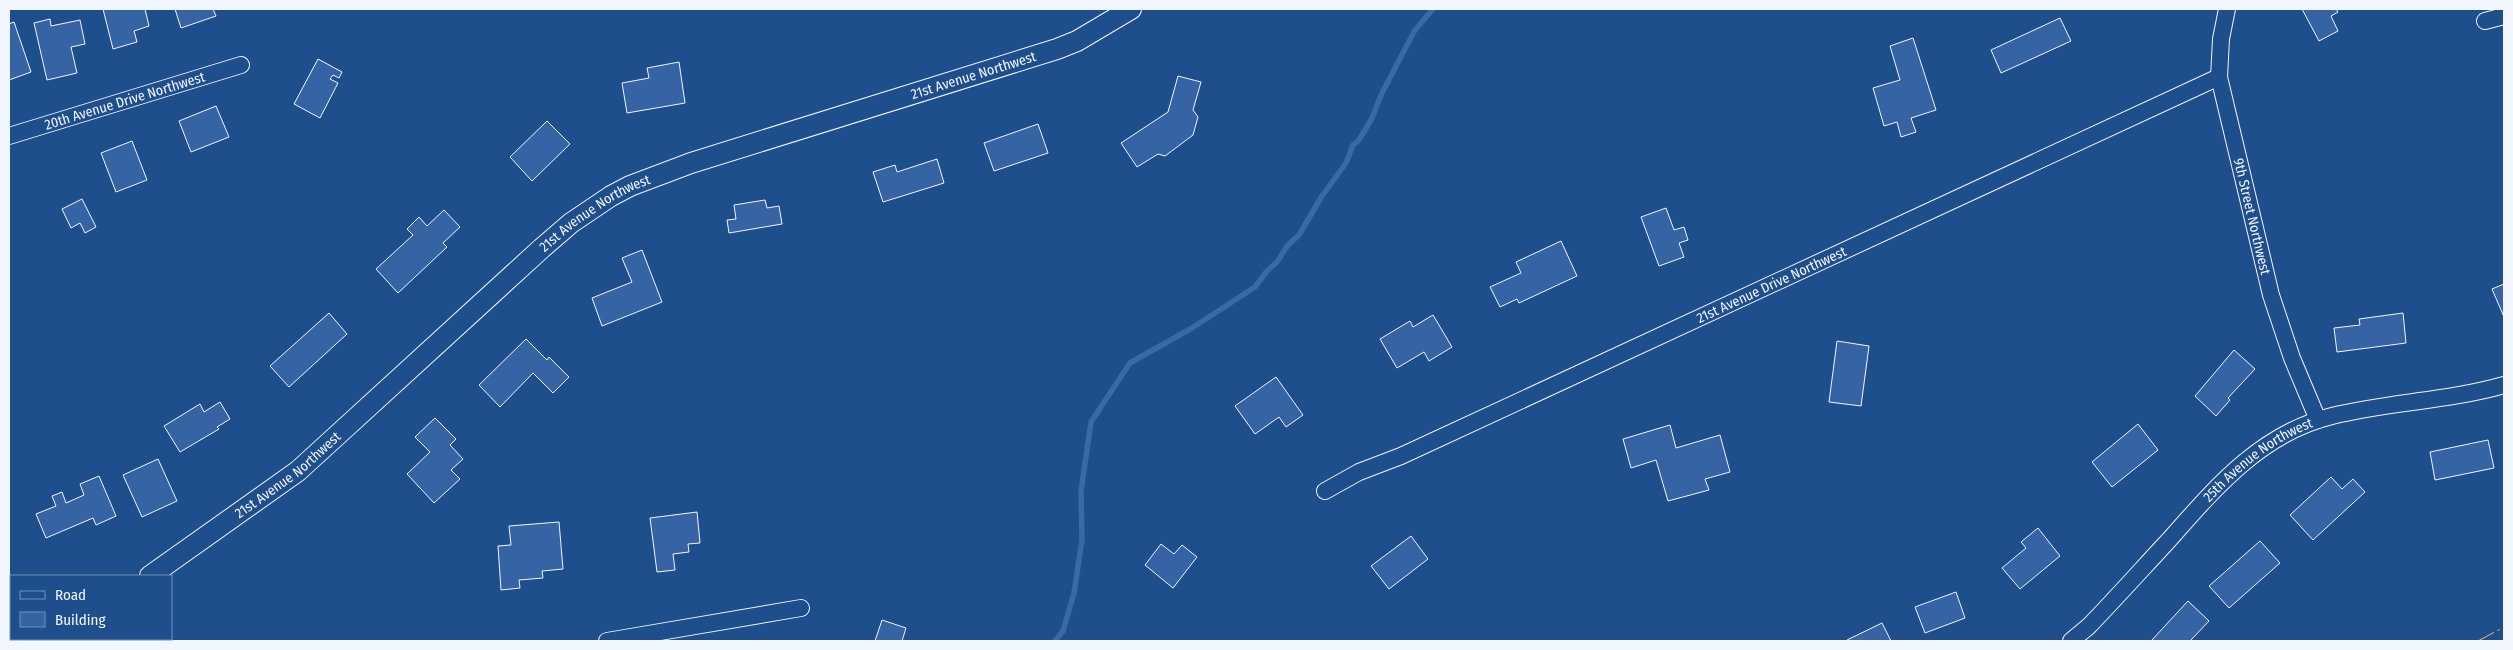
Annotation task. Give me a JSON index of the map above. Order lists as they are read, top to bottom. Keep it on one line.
{"streets":{"street":["21st Avenue Northwest","20th Avenue Drive Northwest","9th Street Northwest","21st Avenue Drive Northwest","25th Avenue Northwest"]},"crossings":[["9th Street Northwest","21st Avenue Drive Northwest"],["9th Street Northwest","25th Avenue Northwest"]],"legend":["Road","Building"]}
